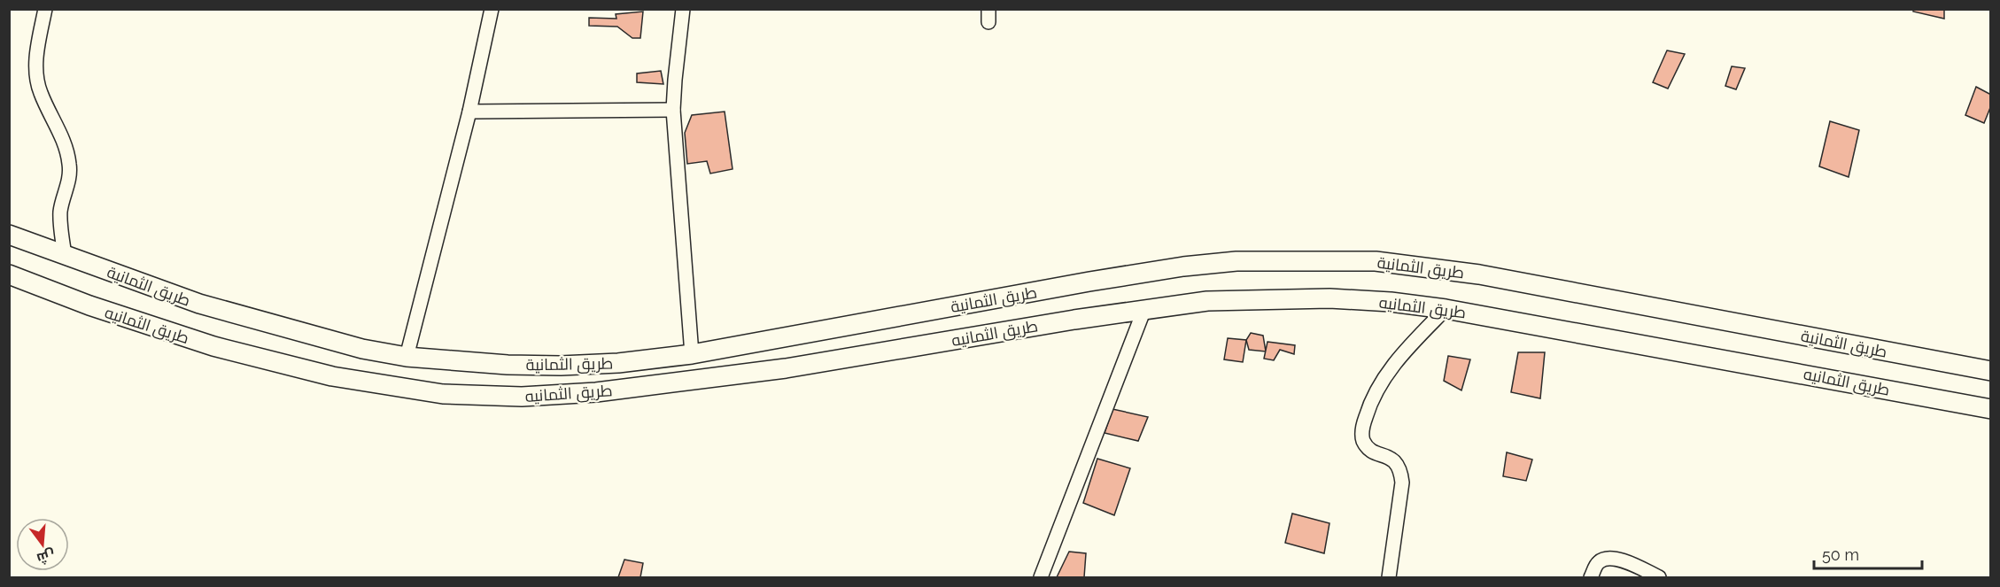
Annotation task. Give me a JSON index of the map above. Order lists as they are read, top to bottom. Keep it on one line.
{"streets":{"street":["طريق الثمانية","طريق الثمانيه"]},"scale_bar":"50 m","north":"bottom"}
